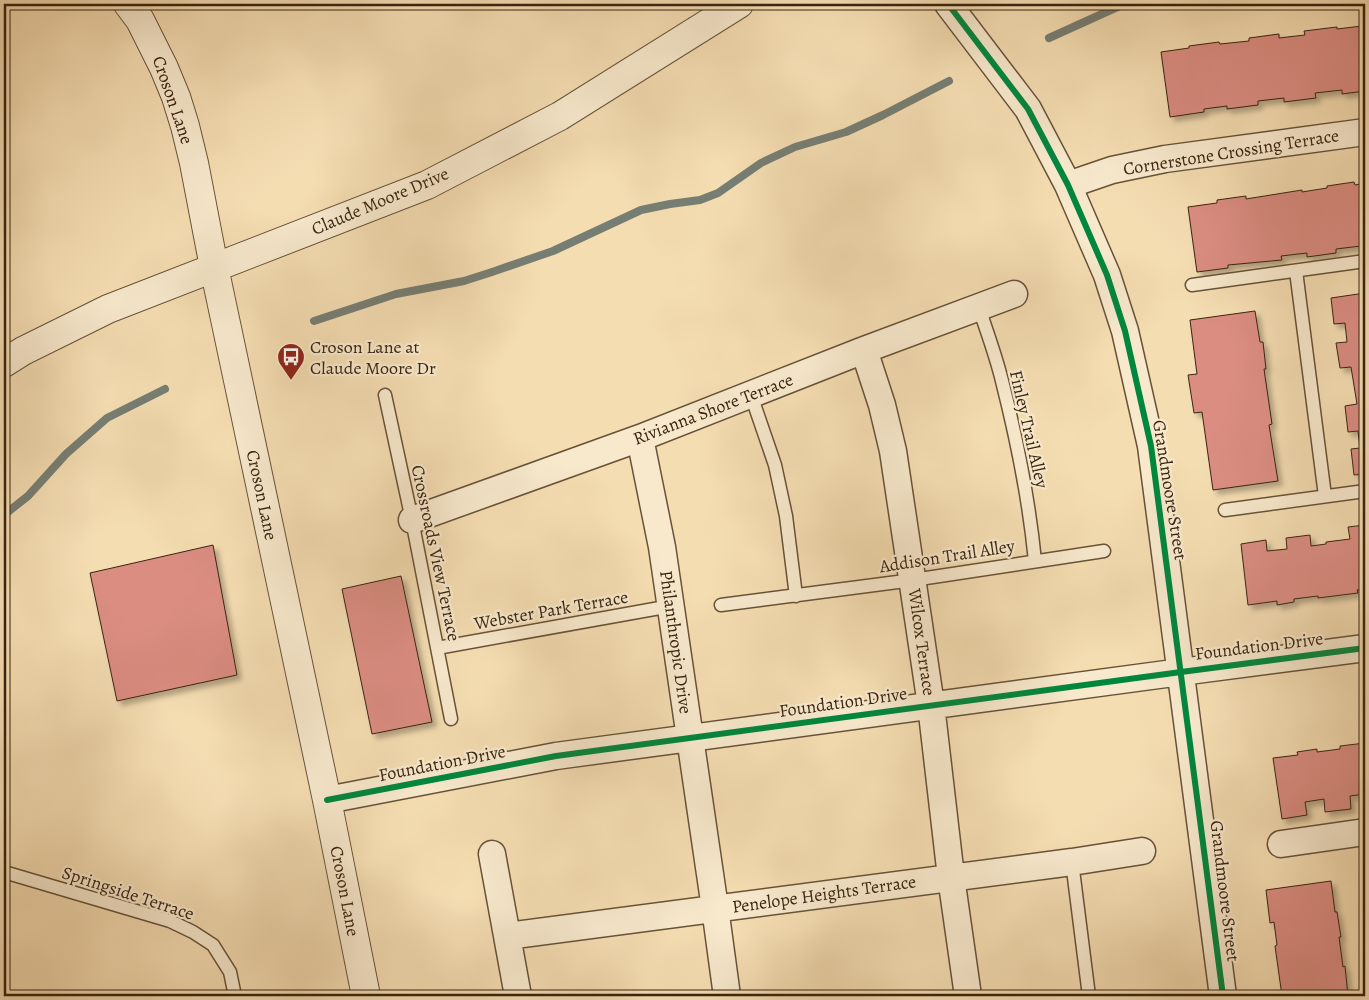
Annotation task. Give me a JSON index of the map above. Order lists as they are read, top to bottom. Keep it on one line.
{"streets":{"street":["Croson Lane","Cornerstone Crossing Terrace","Claude Moore Drive","Rivianna Shore Terrace","Grandmoore Street","Philanthropic Drive","Wilcox Terrace","Foundation Drive","Penelope Heights Terrace"],"lane":["Finley Trail Alley","Crossroads View Terrace","Addison Trail Alley","Webster Park Terrace","Springside Terrace"]},"crossings":[["Croson Lane","Claude Moore Drive"],["Croson Lane","Foundation Drive"],["Cornerstone Crossing Terrace","Grandmoore Street"],["Rivianna Shore Terrace","Finley Trail Alley"],["Rivianna Shore Terrace","Crossroads View Terrace"],["Rivianna Shore Terrace","Philanthropic Drive"],["Rivianna Shore Terrace","Wilcox Terrace"],["Finley Trail Alley","Addison Trail Alley"],["Grandmoore Street","Foundation Drive"],["Crossroads View Terrace","Webster Park Terrace"],["Addison Trail Alley","Wilcox Terrace"],["Webster Park Terrace","Philanthropic Drive"],["Philanthropic Drive","Foundation Drive"],["Philanthropic Drive","Penelope Heights Terrace"],["Wilcox Terrace","Foundation Drive"],["Wilcox Terrace","Penelope Heights Terrace"]],"places":{"bus stop":["Croson Lane at Claude Moore Dr"]}}
